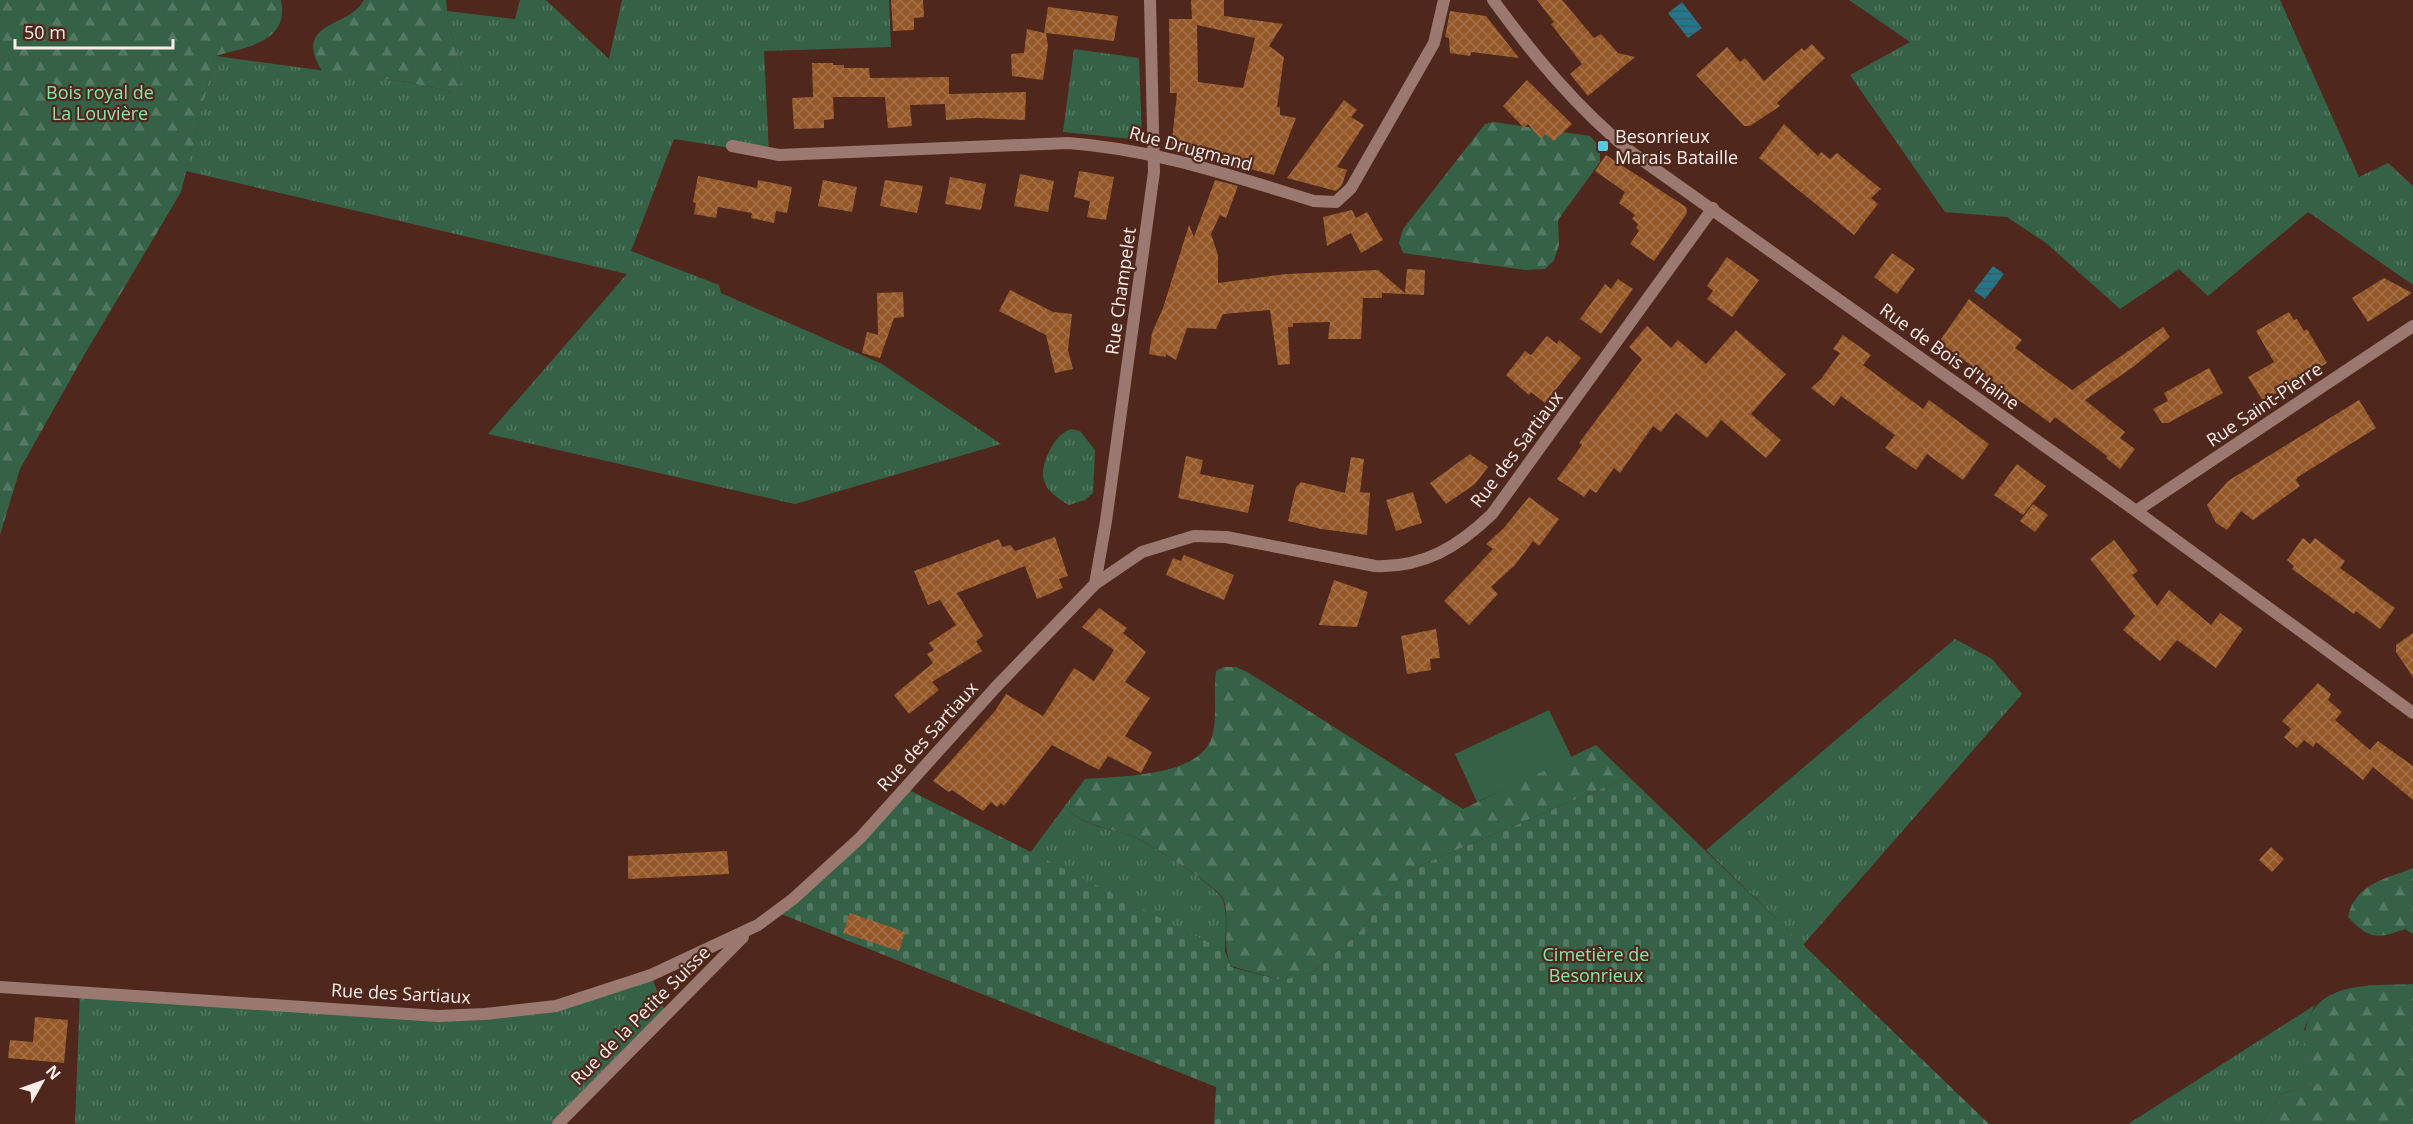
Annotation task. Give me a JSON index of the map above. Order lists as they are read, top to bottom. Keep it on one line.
{"streets":{"street":["Rue Drugmand","Rue Champelet","Rue de Bois d'Haine","Rue Saint-Pierre","Rue des Sartiaux","Rue de la Petite Suisse"]},"crossings":[["Rue Drugmand","Rue Champelet"],["Rue Champelet","Rue des Sartiaux"],["Rue de Bois d'Haine","Rue Saint-Pierre"],["Rue de Bois d'Haine","Rue des Sartiaux"],["Rue des Sartiaux","Rue de la Petite Suisse"]],"parks":["Bois royal de La Louvière","Cimetière de Besonrieux"],"places":{"transit":["Besonrieux Marais Bataille"]},"scale_bar":"50 m","north":"top right"}
